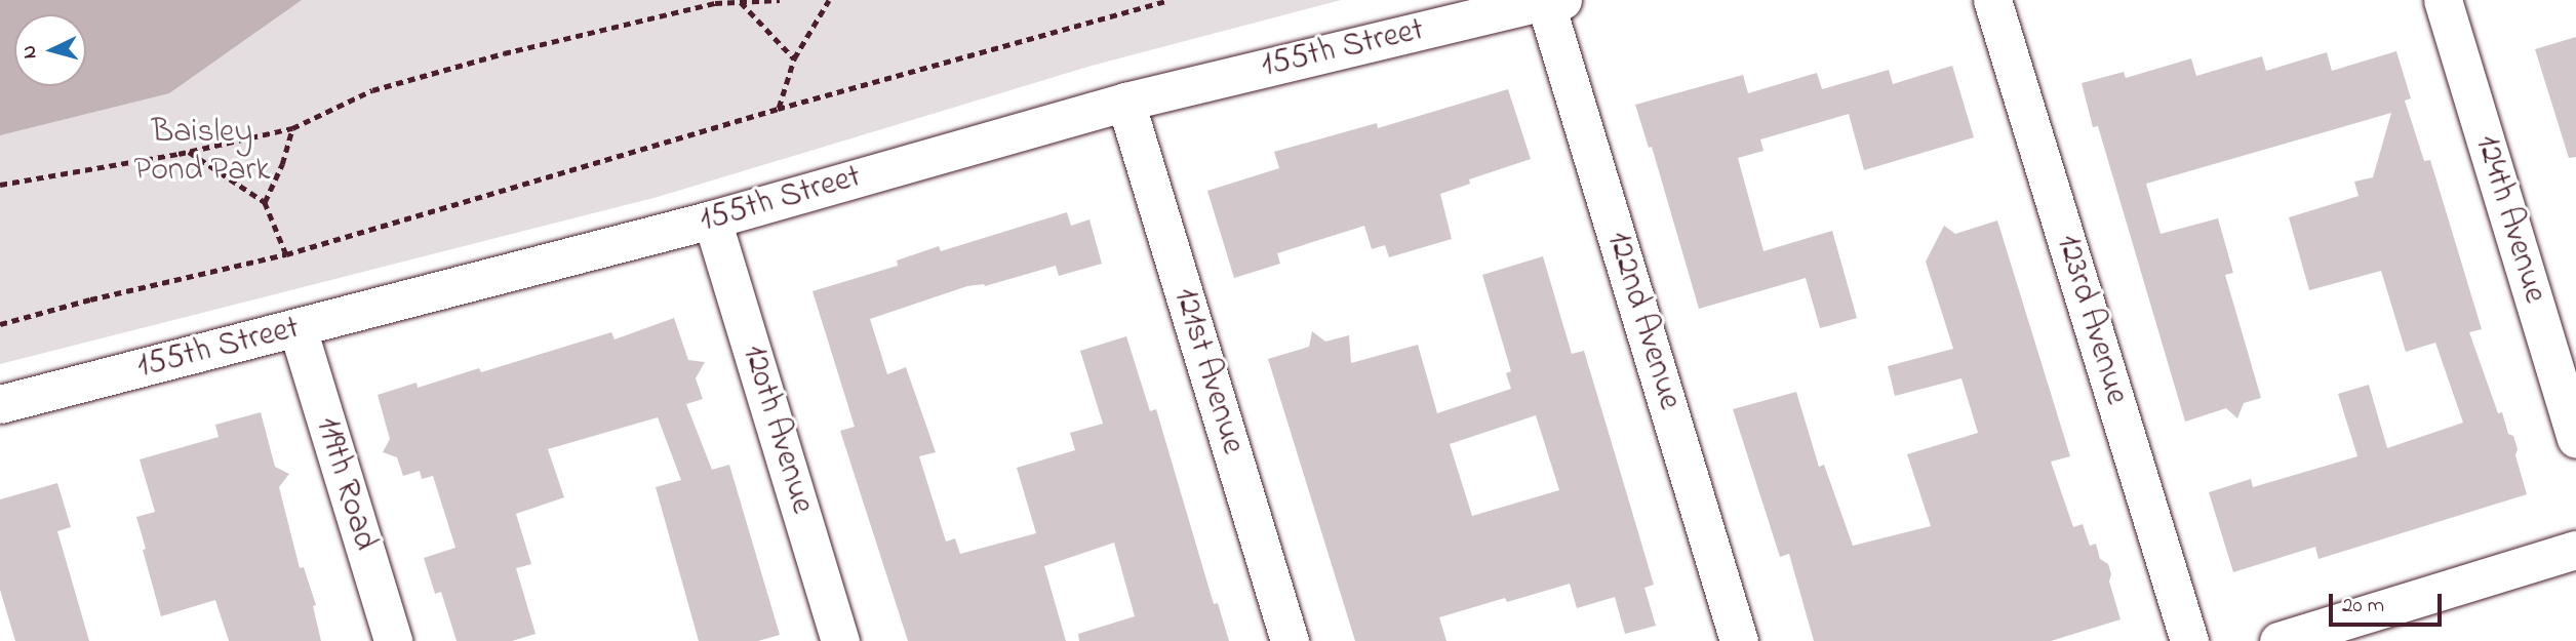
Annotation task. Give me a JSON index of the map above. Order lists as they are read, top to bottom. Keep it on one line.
{"streets":{"street":["155th Street","124th Avenue","123rd Avenue","122nd Avenue","121st Avenue","120th Avenue","119th Road"]},"crossings":[["155th Street","122nd Avenue"],["155th Street","121st Avenue"],["155th Street","120th Avenue"],["155th Street","119th Road"]],"parks":["Baisley Pond Park"],"scale_bar":"20 m","north":"left"}
